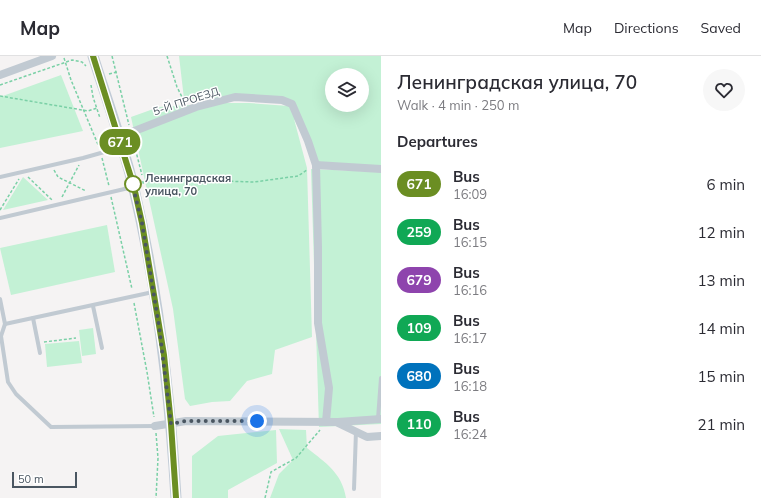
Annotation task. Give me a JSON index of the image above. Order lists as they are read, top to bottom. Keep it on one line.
{"streets":{"street":["5-Й ПРОЕЗД"]},"places":["Ленинградская улица, 70"],"lines":["bus line 671"],"scale_bar":"50 m","page":{"header":"Map","nav":["Map","Directions","Saved"],"on_map":"671","heading":[["Ленинградская улица, 70","Walk · 4 min · 250 m"],"Departures"],"list":[{"mark":"671","name":"Bus","note":"16:09","value":"6 min"},{"mark":"259","name":"Bus","note":"16:15","value":"12 min"},{"mark":"679","name":"Bus","note":"16:16","value":"13 min"},{"mark":"109","name":"Bus","note":"16:17","value":"14 min"},{"mark":"680","name":"Bus","note":"16:18","value":"15 min"},{"mark":"110","name":"Bus","note":"16:24","value":"21 min"}],"scale":"50 m"}}
